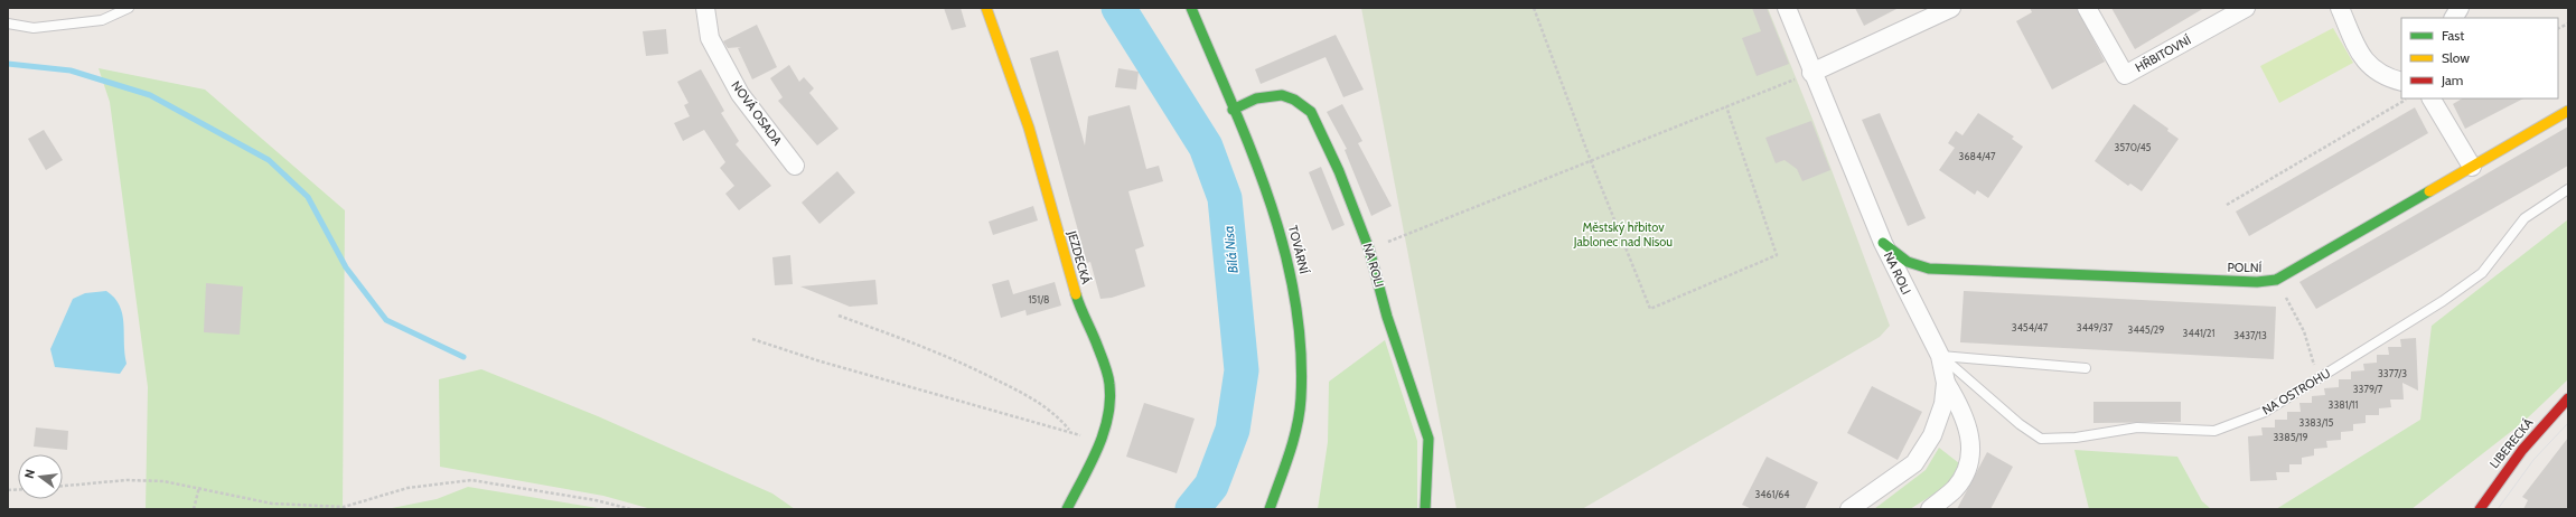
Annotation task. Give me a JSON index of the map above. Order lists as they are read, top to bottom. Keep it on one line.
{"streets":{"street":["HŘBITOVNÍ","NOVÁ OSADA","TOVÁRNÍ","JEZDECKÁ","NA ROLI","POLNÍ","LIBERECKÁ"],"lane":["NA OSTROHU"]},"crossings":[["TOVÁRNÍ","NA ROLI"],["NA ROLI","POLNÍ"],["NA ROLI","NA OSTROHU"]],"water":["Bílá Nisa"],"parks":["Městský hřbitov Jablonec nad Nisou"],"house_numbers":["3570/45","3684/47","151/8","3454/47","3449/37","3445/29","3441/21","3437/13","3377/3","3379/7","3381/11","3383/15","3385/19","3461/64"],"legend":["Fast","Slow","Jam"],"north":"left"}
